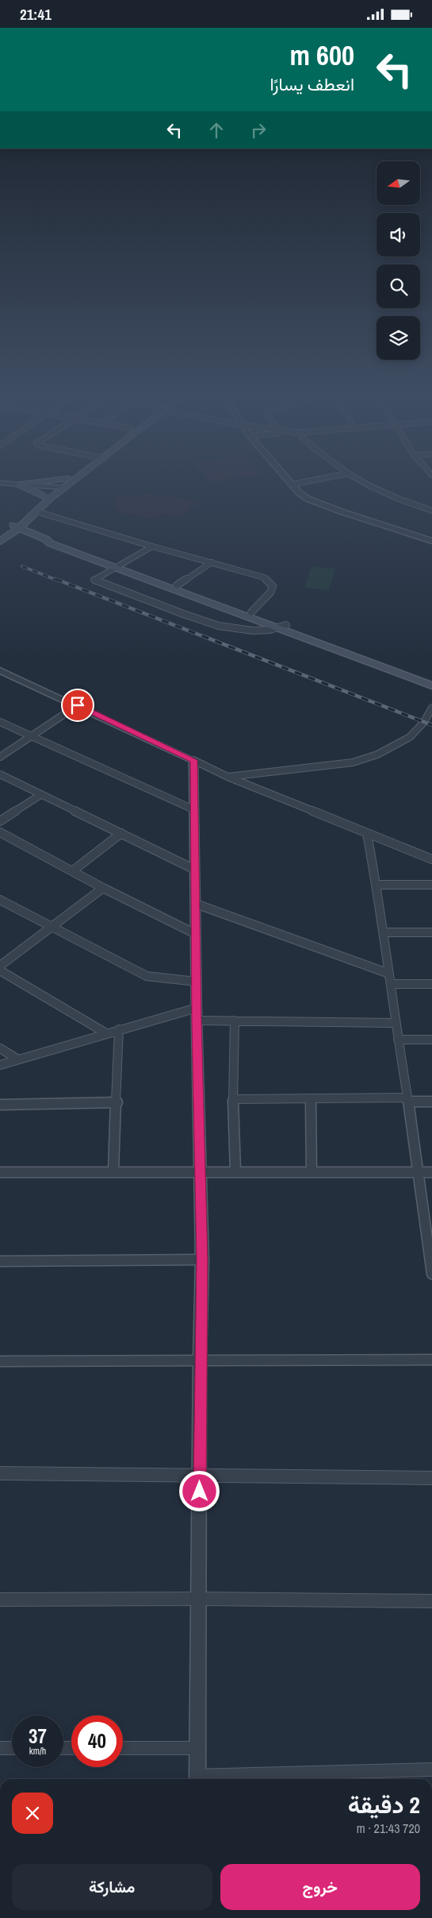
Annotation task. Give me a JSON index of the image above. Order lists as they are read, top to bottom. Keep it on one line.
{"north":"left","page":{"status":"21:41","turn":["600 m","انعطف يسارًا"],"speed":"37 km/h","limit":"40","heading":["2 دقيقة","720 m · 21:43"],"buttons":["خروج","مشاركة"]}}
